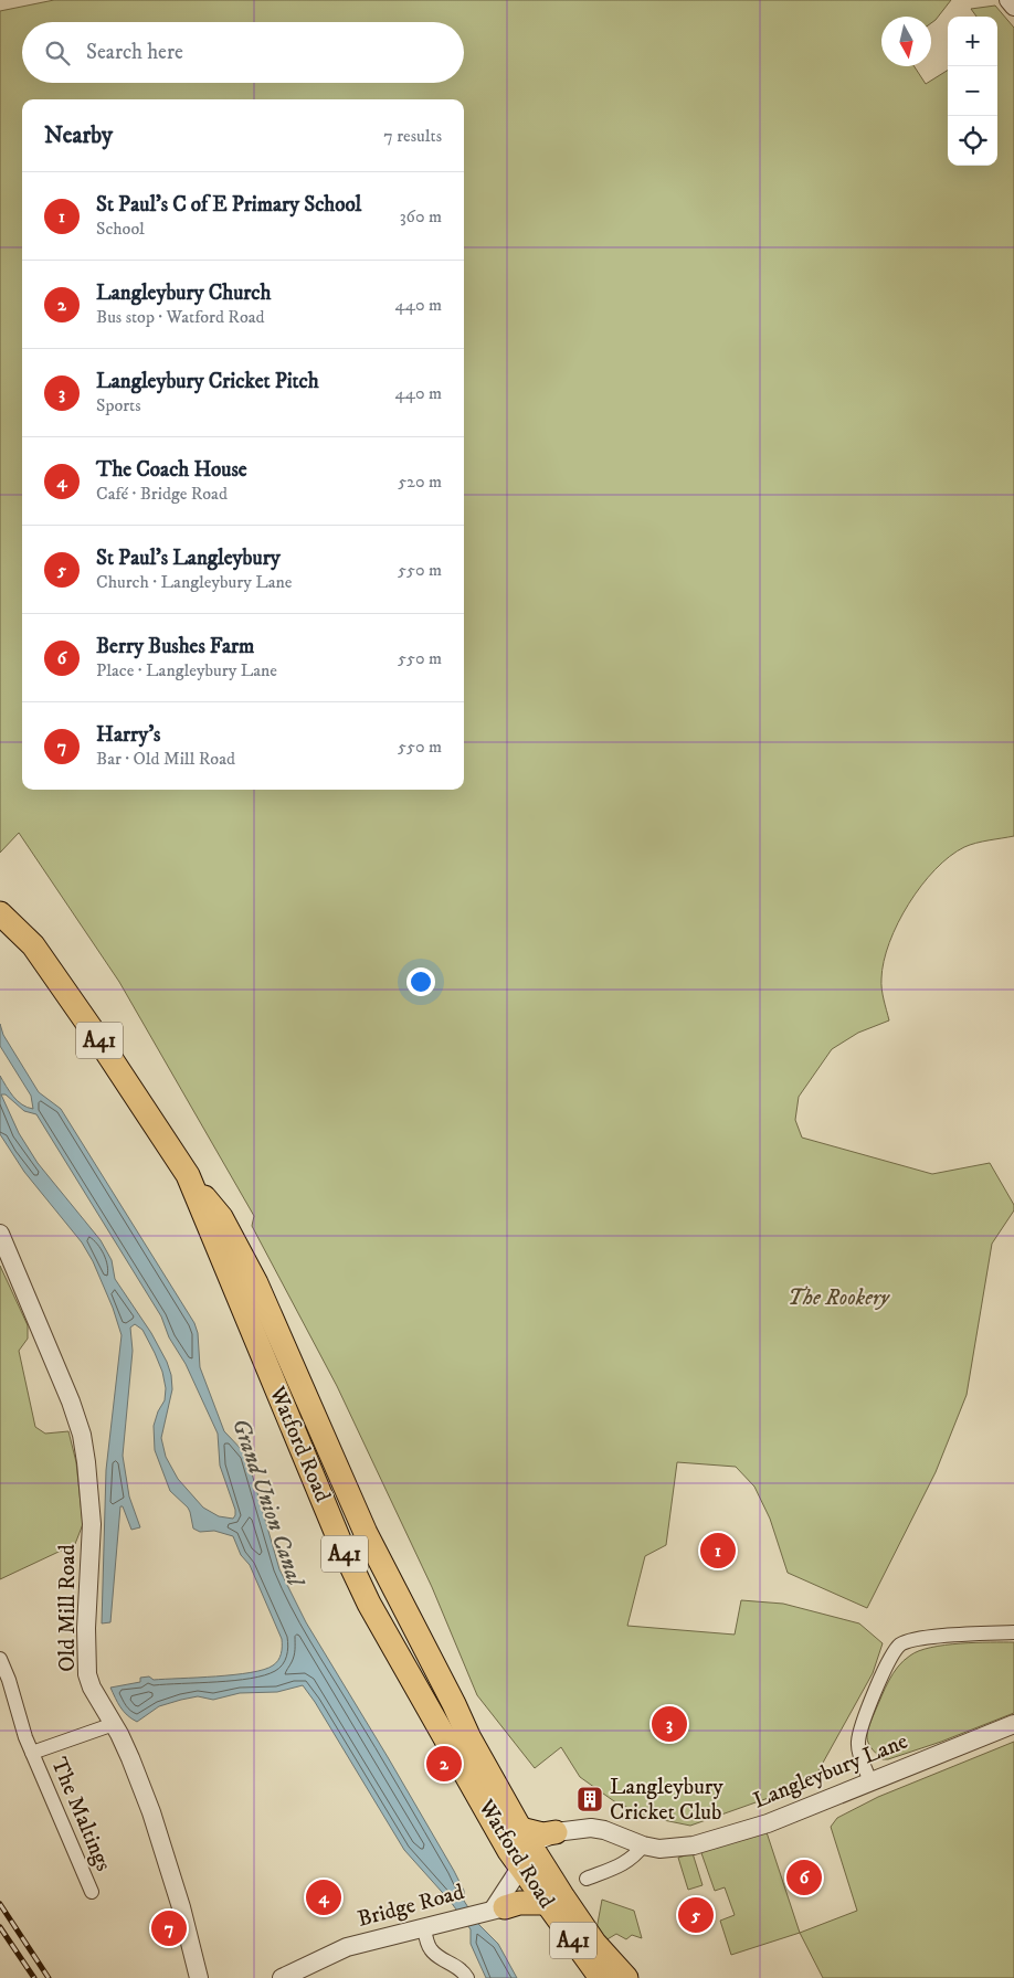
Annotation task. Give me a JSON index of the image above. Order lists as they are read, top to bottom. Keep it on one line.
{"streets":{"highway":["A41","Watford Road"],"street":["Old Mill Road","Langleybury Lane","The Maltings","Bridge Road"]},"crossings":[["Old Mill Road","The Maltings"]],"water":["Grand Union Canal"],"parks":["The Rookery"],"places":{"building":["Langleybury Cricket Club"]},"north":"bottom","page":{"map_buttons":["+","−"],"search":"Search here","heading":["Nearby","7 results"],"list":[{"mark":"1","name":"St Paul's C of E Primary School","note":"School","value":"360 m"},{"mark":"2","name":"Langleybury Church","note":"Bus stop · Watford Road","value":"440 m"},{"mark":"3","name":"Langleybury Cricket Pitch","note":"Sports","value":"440 m"},{"mark":"4","name":"The Coach House","note":"Café · Bridge Road","value":"520 m"},{"mark":"5","name":"St Paul's Langleybury","note":"Church · Langleybury Lane","value":"550 m"},{"mark":"6","name":"Berry Bushes Farm","note":"Place · Langleybury Lane","value":"550 m"},{"mark":"7","name":"Harry's","note":"Bar · Old Mill Road","value":"550 m"}],"pins":["1","3","2","6","4","5","7"]}}
